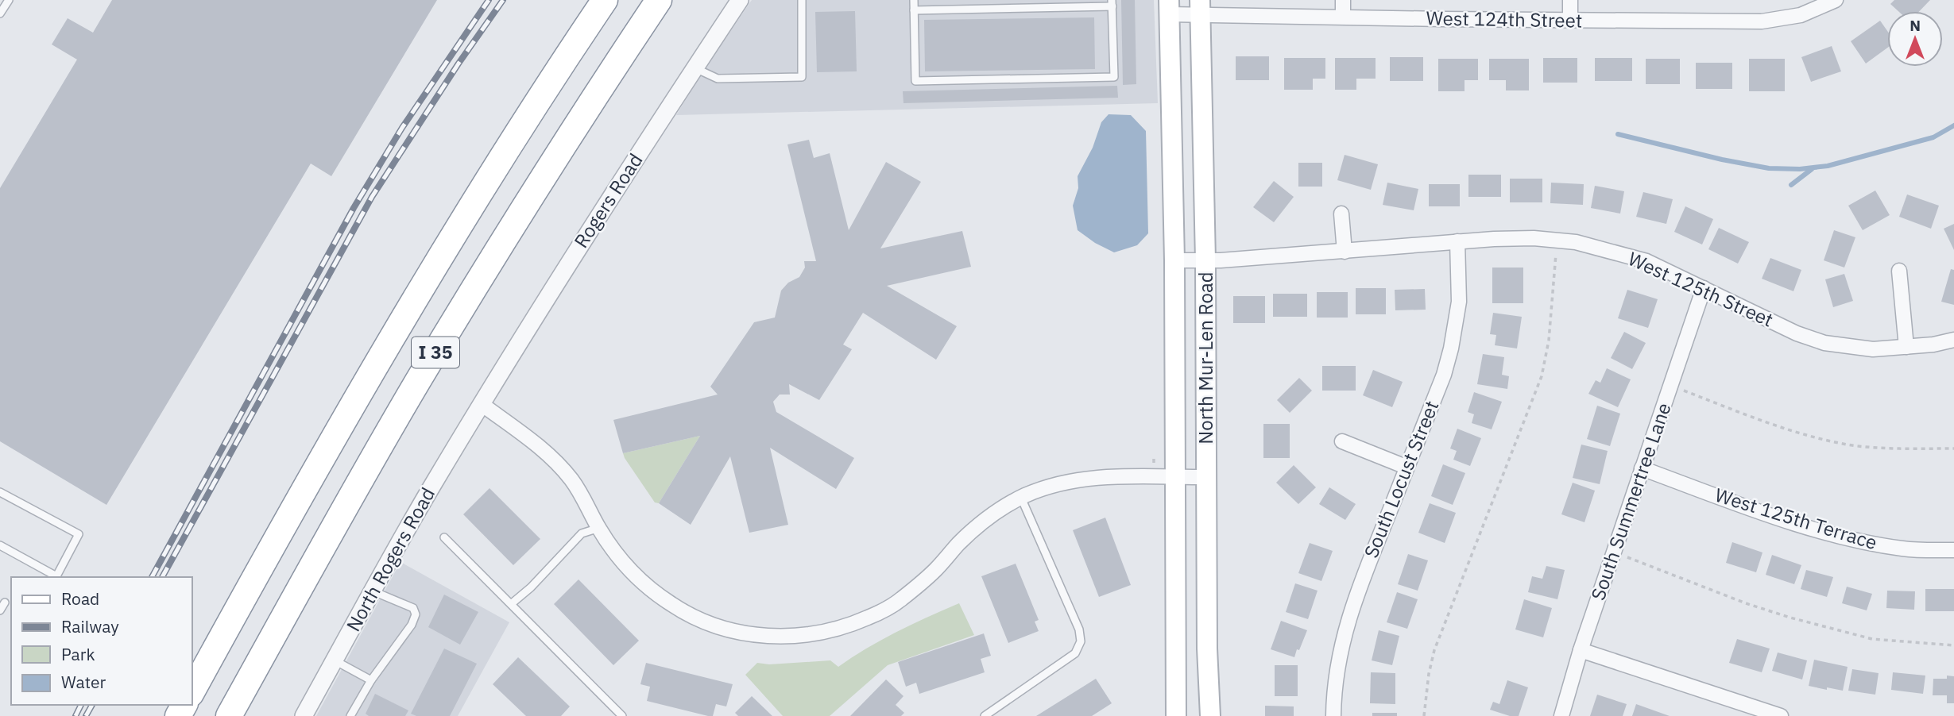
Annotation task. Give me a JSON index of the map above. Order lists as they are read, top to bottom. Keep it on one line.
{"streets":{"highway":["I 35"],"main road":["North Mur-Len Road"],"street":["West 124th Street","Rogers Road","West 125th Street","South Locust Street","South Summertree Lane","West 125th Terrace","North Rogers Road"]},"crossings":[["West 124th Street","North Mur-Len Road"],["Rogers Road","North Rogers Road"],["West 125th Street","North Mur-Len Road"],["West 125th Street","South Locust Street"],["West 125th Street","South Summertree Lane"],["South Summertree Lane","West 125th Terrace"]],"legend":["Road","Railway","Park","Water"],"north":"top"}
